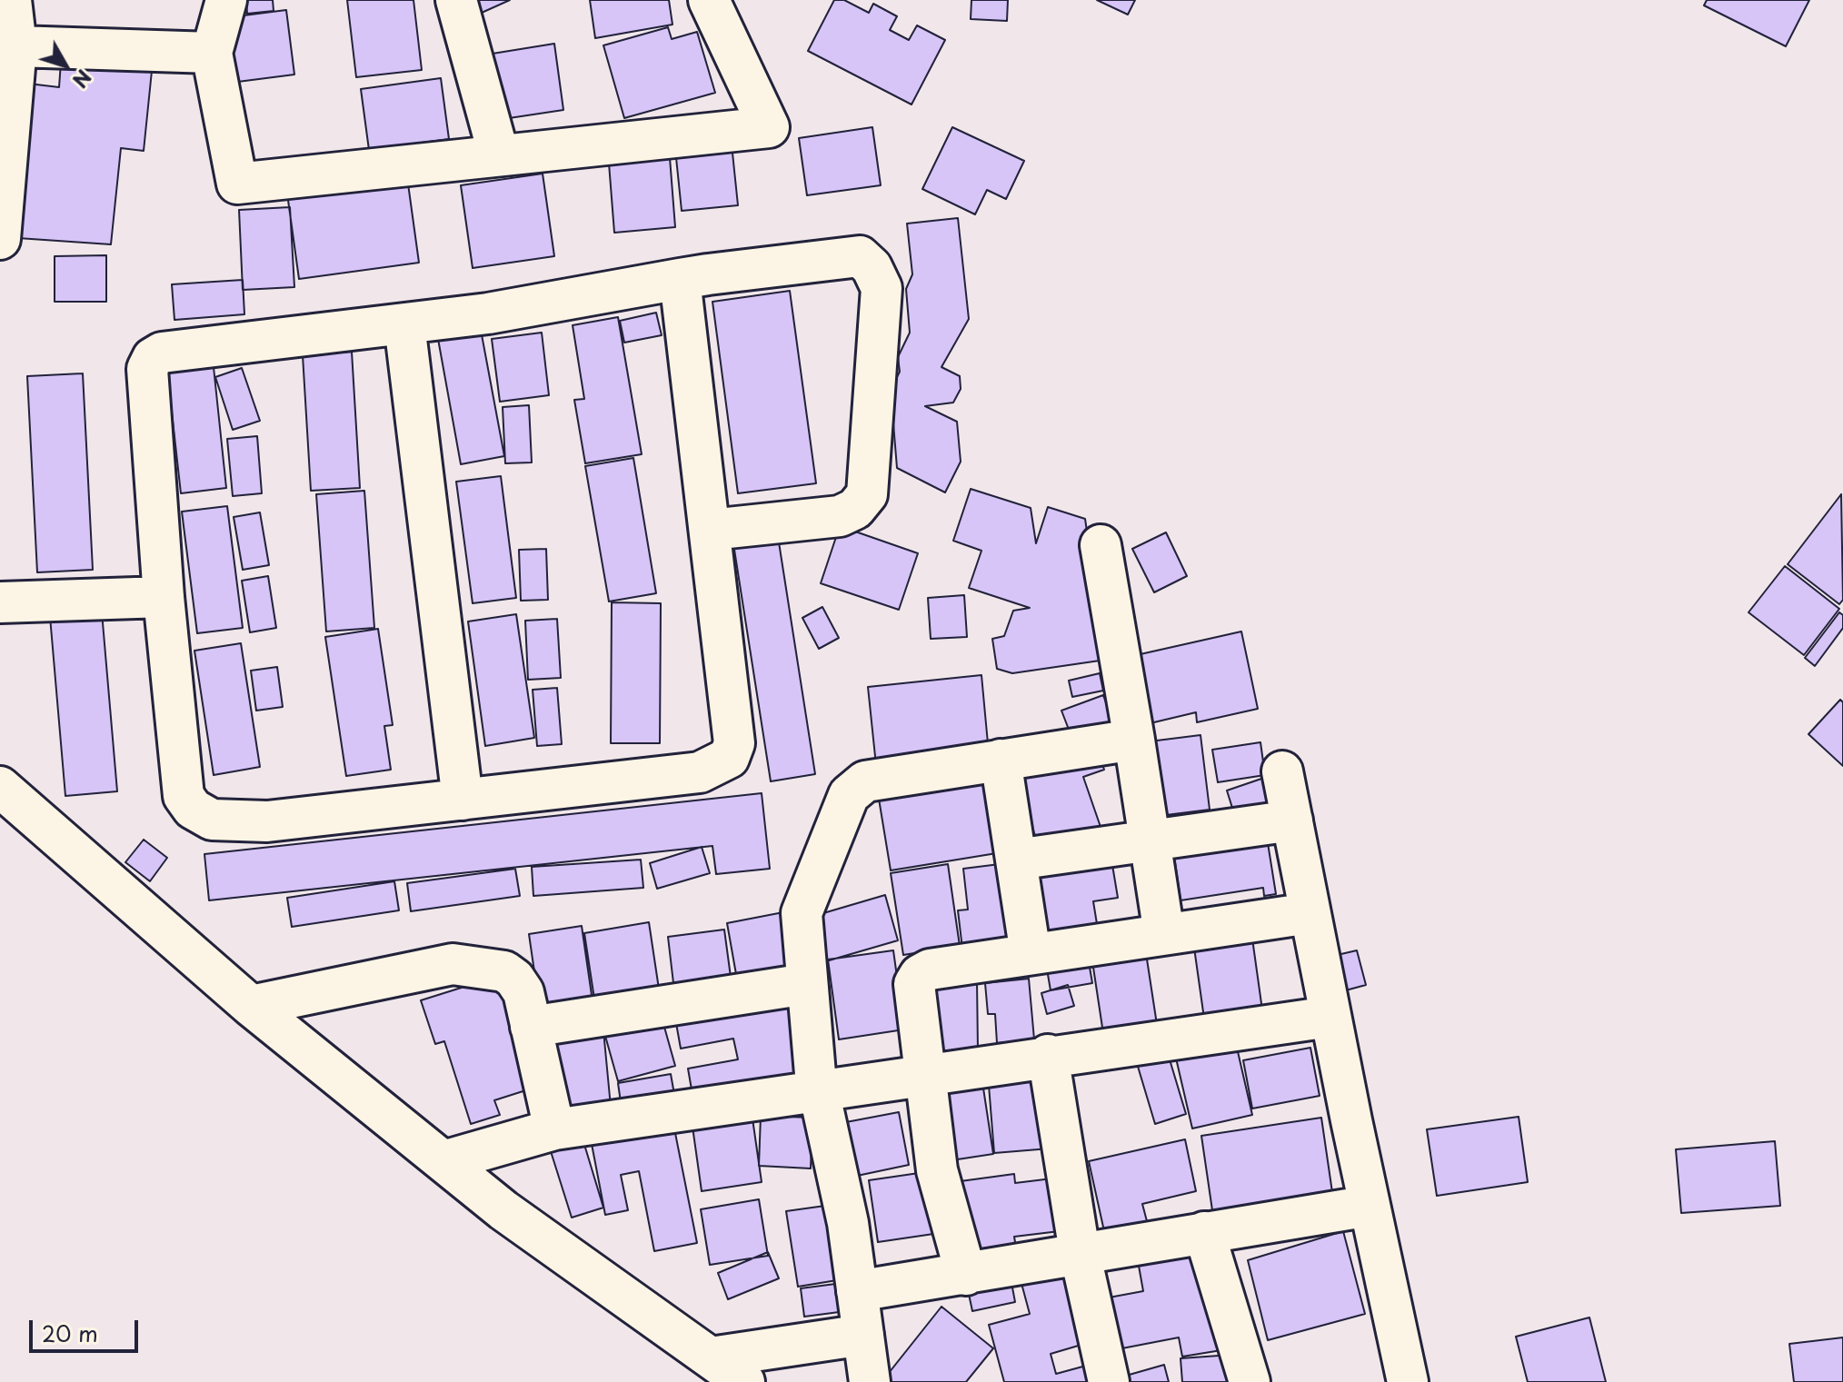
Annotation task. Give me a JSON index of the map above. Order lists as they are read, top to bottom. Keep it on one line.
{"scale_bar":"20 m","north":"bottom right"}
